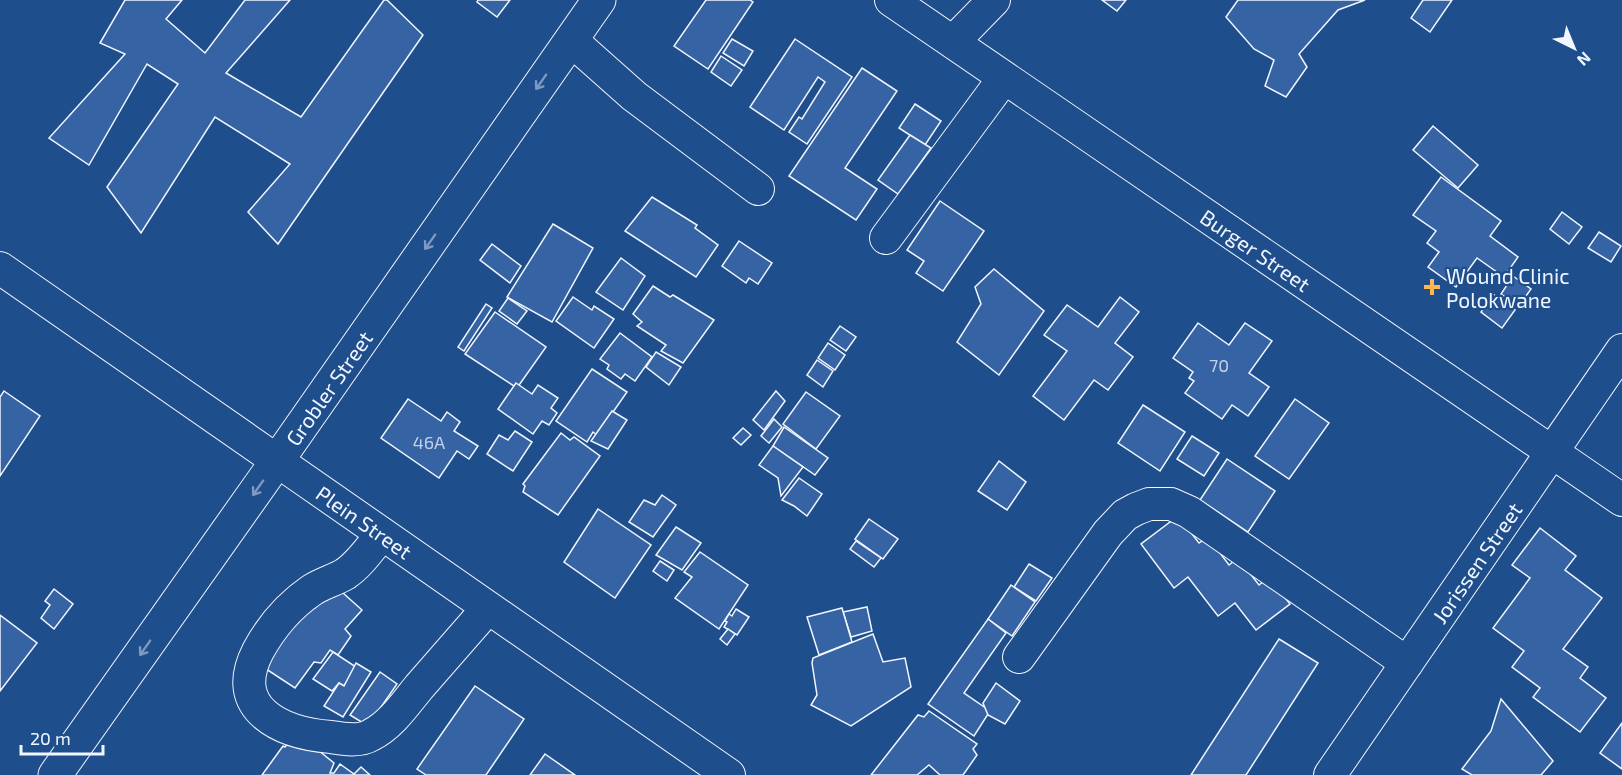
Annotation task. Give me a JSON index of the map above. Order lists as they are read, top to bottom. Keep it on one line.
{"streets":{"main road":["Grobler Street"],"street":["Burger Street","Plein Street","Jorissen Street"]},"crossings":[["Burger Street","Jorissen Street"],["Grobler Street","Plein Street"]],"one_way":["Grobler Street"],"places":{"health":["Wound Clinic Polokwane"]},"house_numbers":["70","46A"],"scale_bar":"20 m","north":"bottom right"}
